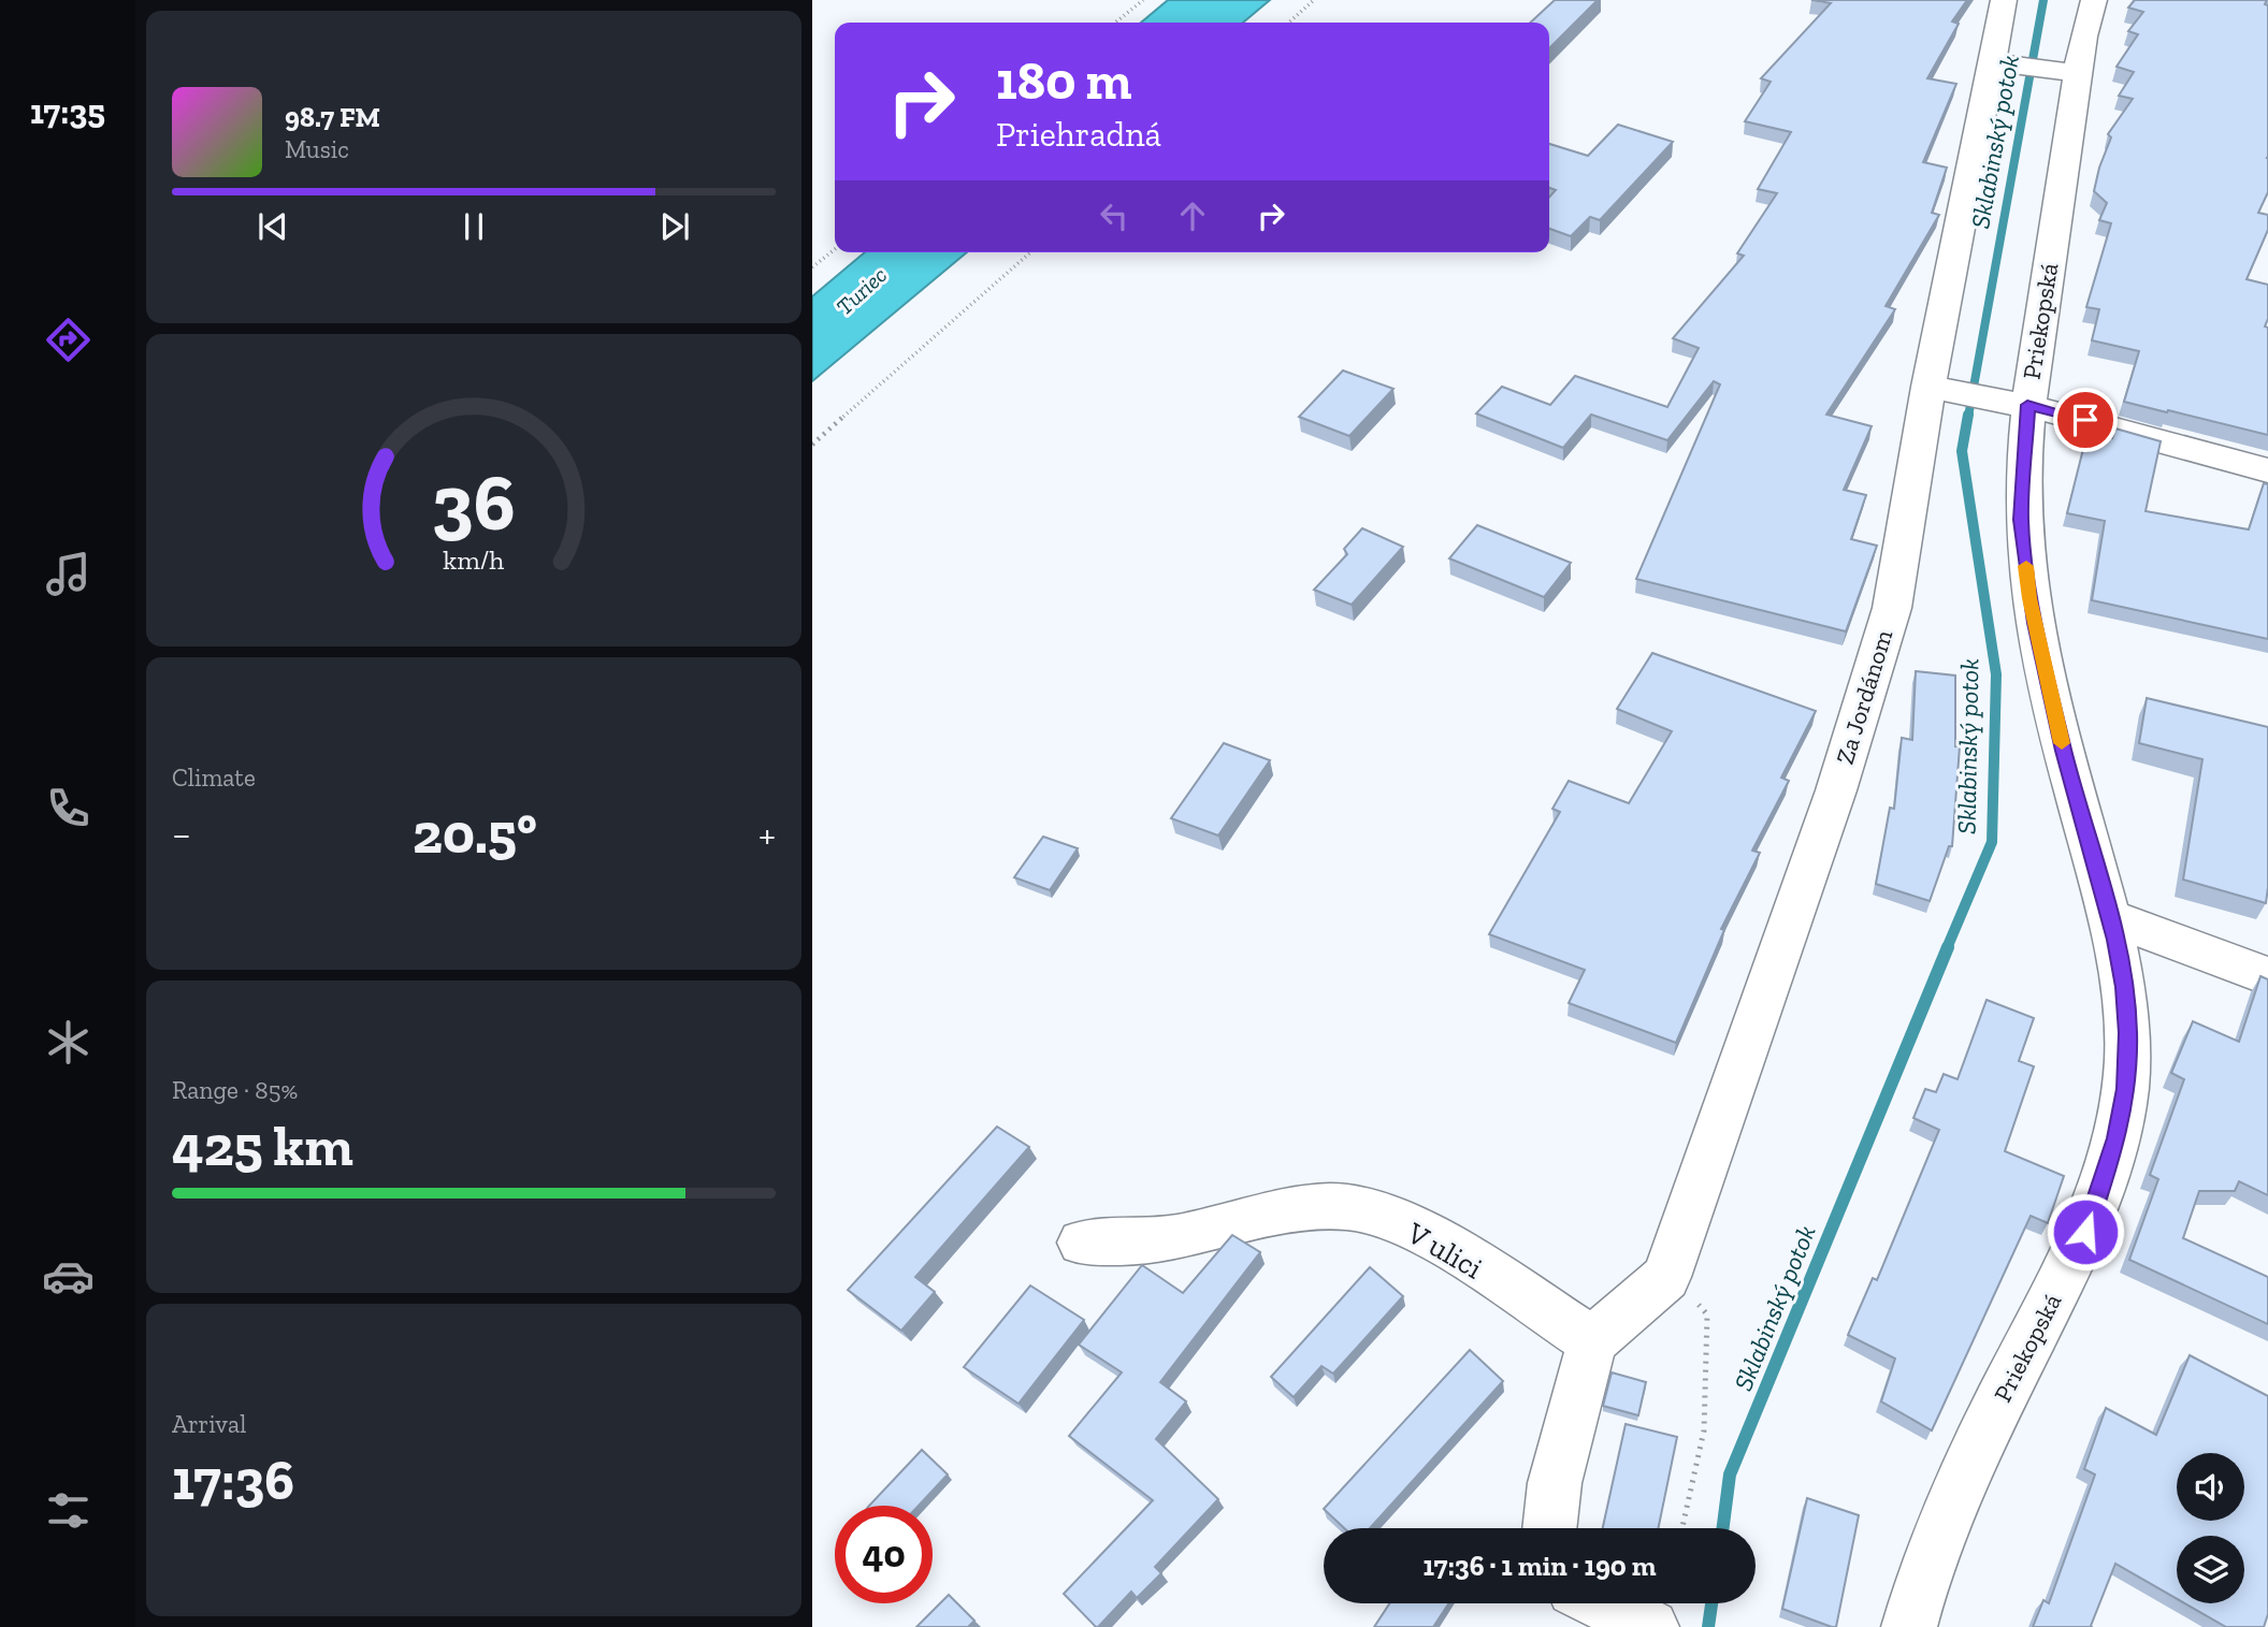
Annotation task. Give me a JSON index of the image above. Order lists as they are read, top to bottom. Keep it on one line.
{"streets":{"street":["Priekopská","Za Jordánom","V ulici"]},"crossings":[["Za Jordánom","V ulici"]],"water":["Sklabinský potok","Turiec"],"page":{"tabs":"17:35","turn":["180 m","Priehradná"],"song":["98.7 FM","Music"],"tile":["Climate",["Range · 85%","425 km"],["Arrival","17:36"]],"heat":["−","20.5°","+"],"limit":"40","trip":"17:36 · 1 min · 190 m","gauge":["36","km/h"]}}
